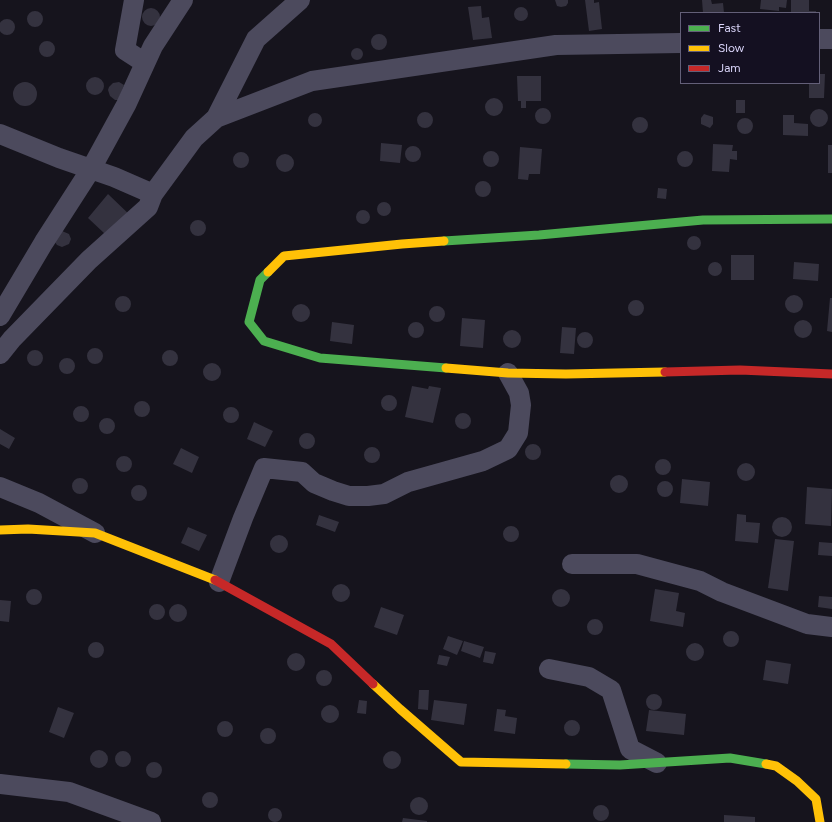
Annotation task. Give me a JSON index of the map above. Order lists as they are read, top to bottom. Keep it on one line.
{"legend":["Fast","Slow","Jam"]}
